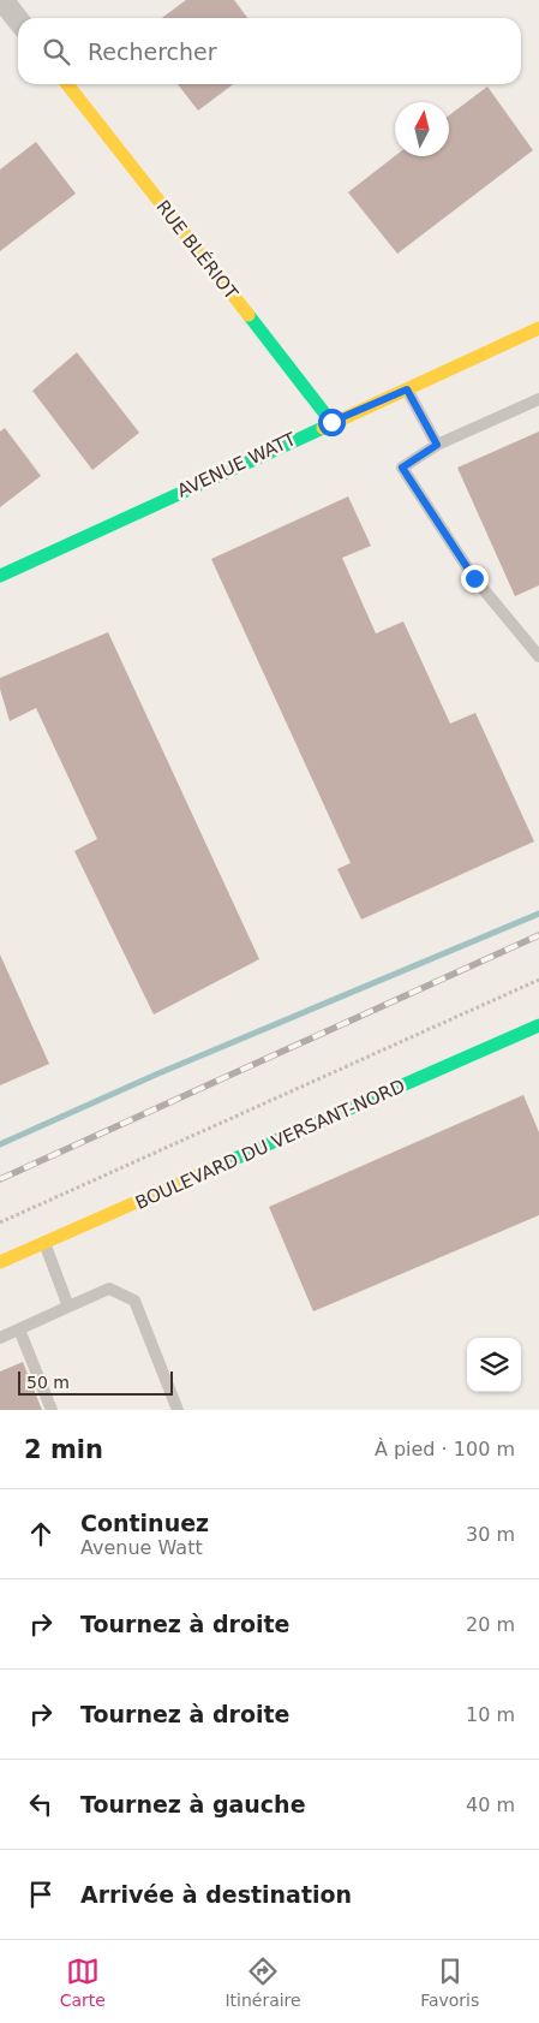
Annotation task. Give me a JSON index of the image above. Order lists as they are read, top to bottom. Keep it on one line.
{"streets":{"street":["RUE BLÉRIOT","AVENUE WATT","BOULEVARD DU VERSANT-NORD"]},"crossings":[["RUE BLÉRIOT","AVENUE WATT"]],"scale_bar":"50 m","north":"top","page":{"search":"Rechercher","scale":"50 m","heading":["2 min","À pied · 100 m"],"list":[["Continuez","Avenue Watt","30 m"],["Tournez à droite","20 m"],["Tournez à droite","10 m"],["Tournez à gauche","40 m"],"Arrivée à destination"],"nav":["Carte","Itinéraire","Favoris"]}}
